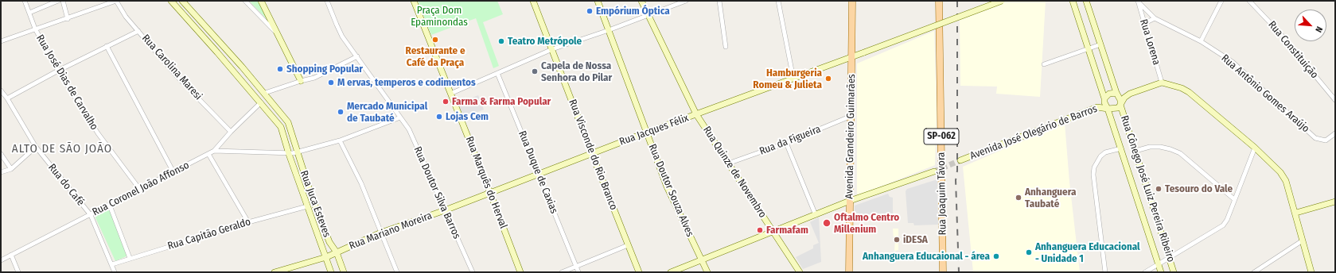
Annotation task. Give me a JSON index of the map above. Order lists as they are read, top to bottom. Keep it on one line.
{"streets":{"main road":["Rua Jacques Félix","Avenida José Olegário de Barros","Avenida Grandeiro Guimarães","SP-062","Rua Visconde do Rio Branco","Rua Quinze de Novembro","Rua Marquês do Herval","Rua Cônego José Luiz Pereira Ribeiro","Rua Doutor Souza Alves","Rua Joaquim Távora","Rua Juca Esteves","Rua Mariano Moreira"],"street":["Rua Lorena","Rua Constituição","Rua Carolina Maresi","Rua José Dias de Carvalho","Rua Antônio Gomes Araújo","Rua da Figueira","Rua Duque de Caxias","Rua do Café","Rua Coronel João Affonso","Rua Doutor Silva Barros","Rua Capitão Geraldo"]},"crossings":[["Rua Lorena","Rua Antônio Gomes Araújo"],["Rua José Dias de Carvalho","Rua Coronel João Affonso"],["Rua Jacques Félix","Avenida Grandeiro Guimarães"],["Rua Jacques Félix","Rua Visconde do Rio Branco"],["Rua Jacques Félix","Rua Duque de Caxias"],["Rua Jacques Félix","Rua Quinze de Novembro"],["Rua Jacques Félix","Rua Marquês do Herval"],["Rua Jacques Félix","Rua Doutor Souza Alves"],["Rua Jacques Félix","Rua Doutor Silva Barros"],["Rua Jacques Félix","Rua Mariano Moreira"],["Avenida José Olegário de Barros","Rua Cônego José Luiz Pereira Ribeiro"],["Avenida Grandeiro Guimarães","Rua da Figueira"],["Rua da Figueira","Rua Quinze de Novembro"],["Rua do Café","Rua Coronel João Affonso"],["Rua do Café","Rua Capitão Geraldo"],["Rua Doutor Silva Barros","Rua Mariano Moreira"],["Rua Juca Esteves","Rua Mariano Moreira"],["Rua Juca Esteves","Rua Capitão Geraldo"]],"districts":["ALTO DE SÃO JOÃO"],"parks":["Praça Dom Epaminondas"],"places":["Empórium Óptica","Restaurante e Café da Praça","Teatro Metrópole","Shopping Popular","Capela de Nossa Senhora do Pilar","Hamburgeria Romeu & Julieta","M ervas, temperos e codimentos","Farma & Farma Popular","Mercado Municipal de Taubaté","Lojas Cem","Tesouro do Vale","Anhanguera Taubaté","Oftalmo Centro Millenium","Farmafam","iDESA","Anhanguera Educacional - Unidade 1","Anhanguera Educaional - área"],"north":"bottom right"}
